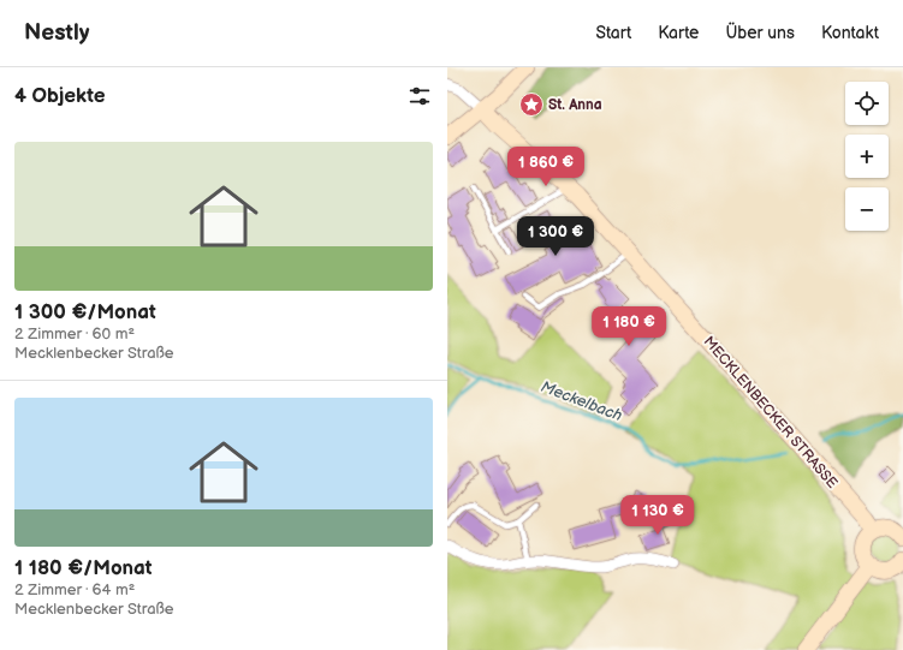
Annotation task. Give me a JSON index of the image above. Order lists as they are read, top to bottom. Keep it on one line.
{"streets":{"main road":["MECKLENBECKER STRASSE"]},"water":["Meckelbach"],"places":{"place":["St. Anna"]},"page":{"header":"Nestly","nav":["Start","Karte","Über uns","Kontakt"],"heading":"4 Objekte","map_buttons":["+","−"],"list":[{"name":"1 300 €/Monat","note":"2 Zimmer · 60 m² · Mecklenbecker Straße"},{"name":"1 180 €/Monat","note":"2 Zimmer · 64 m² · Mecklenbecker Straße"}],"price":["1 860 €","1 300 €","1 180 €","1 130 €"]}}
